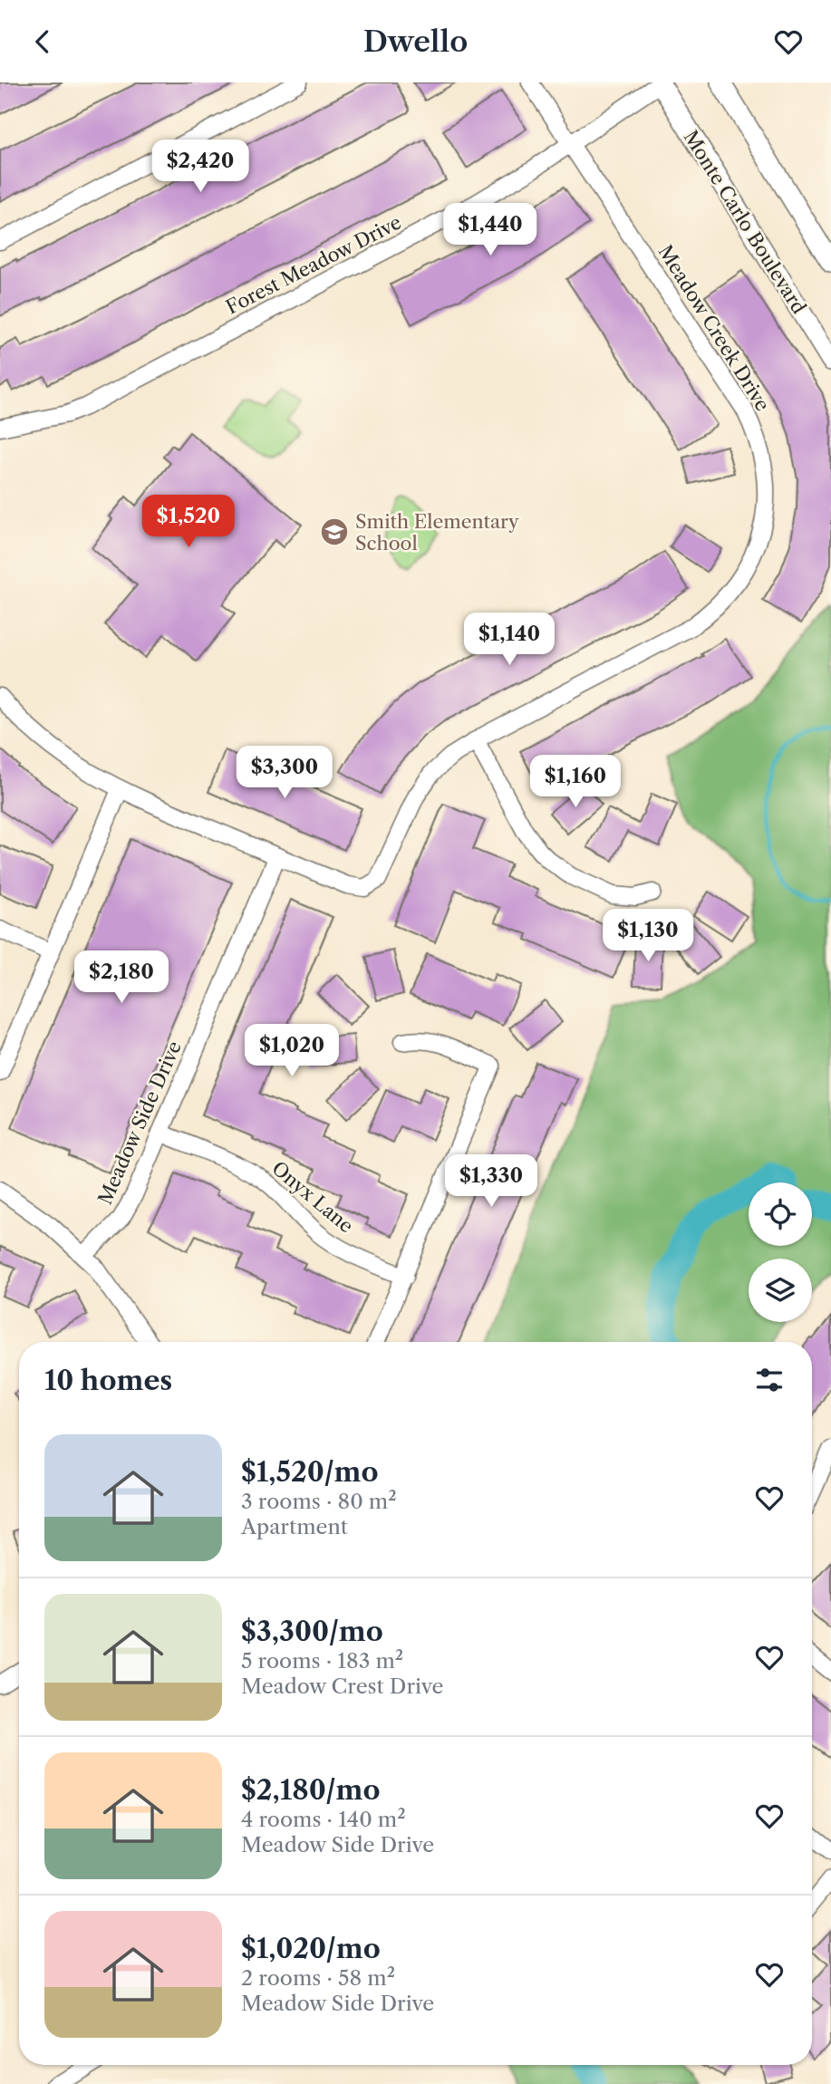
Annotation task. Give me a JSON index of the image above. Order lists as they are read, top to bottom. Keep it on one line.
{"streets":{"main road":["Monte Carlo Boulevard"],"street":["Forest Meadow Drive","Meadow Creek Drive","Meadow Side Drive","Onyx Lane"]},"crossings":[["Monte Carlo Boulevard","Forest Meadow Drive"],["Forest Meadow Drive","Meadow Creek Drive"],["Meadow Creek Drive","Meadow Side Drive"],["Meadow Side Drive","Onyx Lane"]],"places":{"school or university":["Smith Elementary School"]},"page":{"header":"Dwello","price":["$2,420","$1,440","$1,520","$1,140","$3,300","$1,160","$1,130","$2,180","$1,020","$1,330"],"heading":"10 homes","list":[{"name":"$1,520/mo","note":"3 rooms · 80 m² · Apartment"},{"name":"$3,300/mo","note":"5 rooms · 183 m² · Meadow Crest Drive"},{"name":"$2,180/mo","note":"4 rooms · 140 m² · Meadow Side Drive"},{"name":"$1,020/mo","note":"2 rooms · 58 m² · Meadow Side Drive"}]}}
